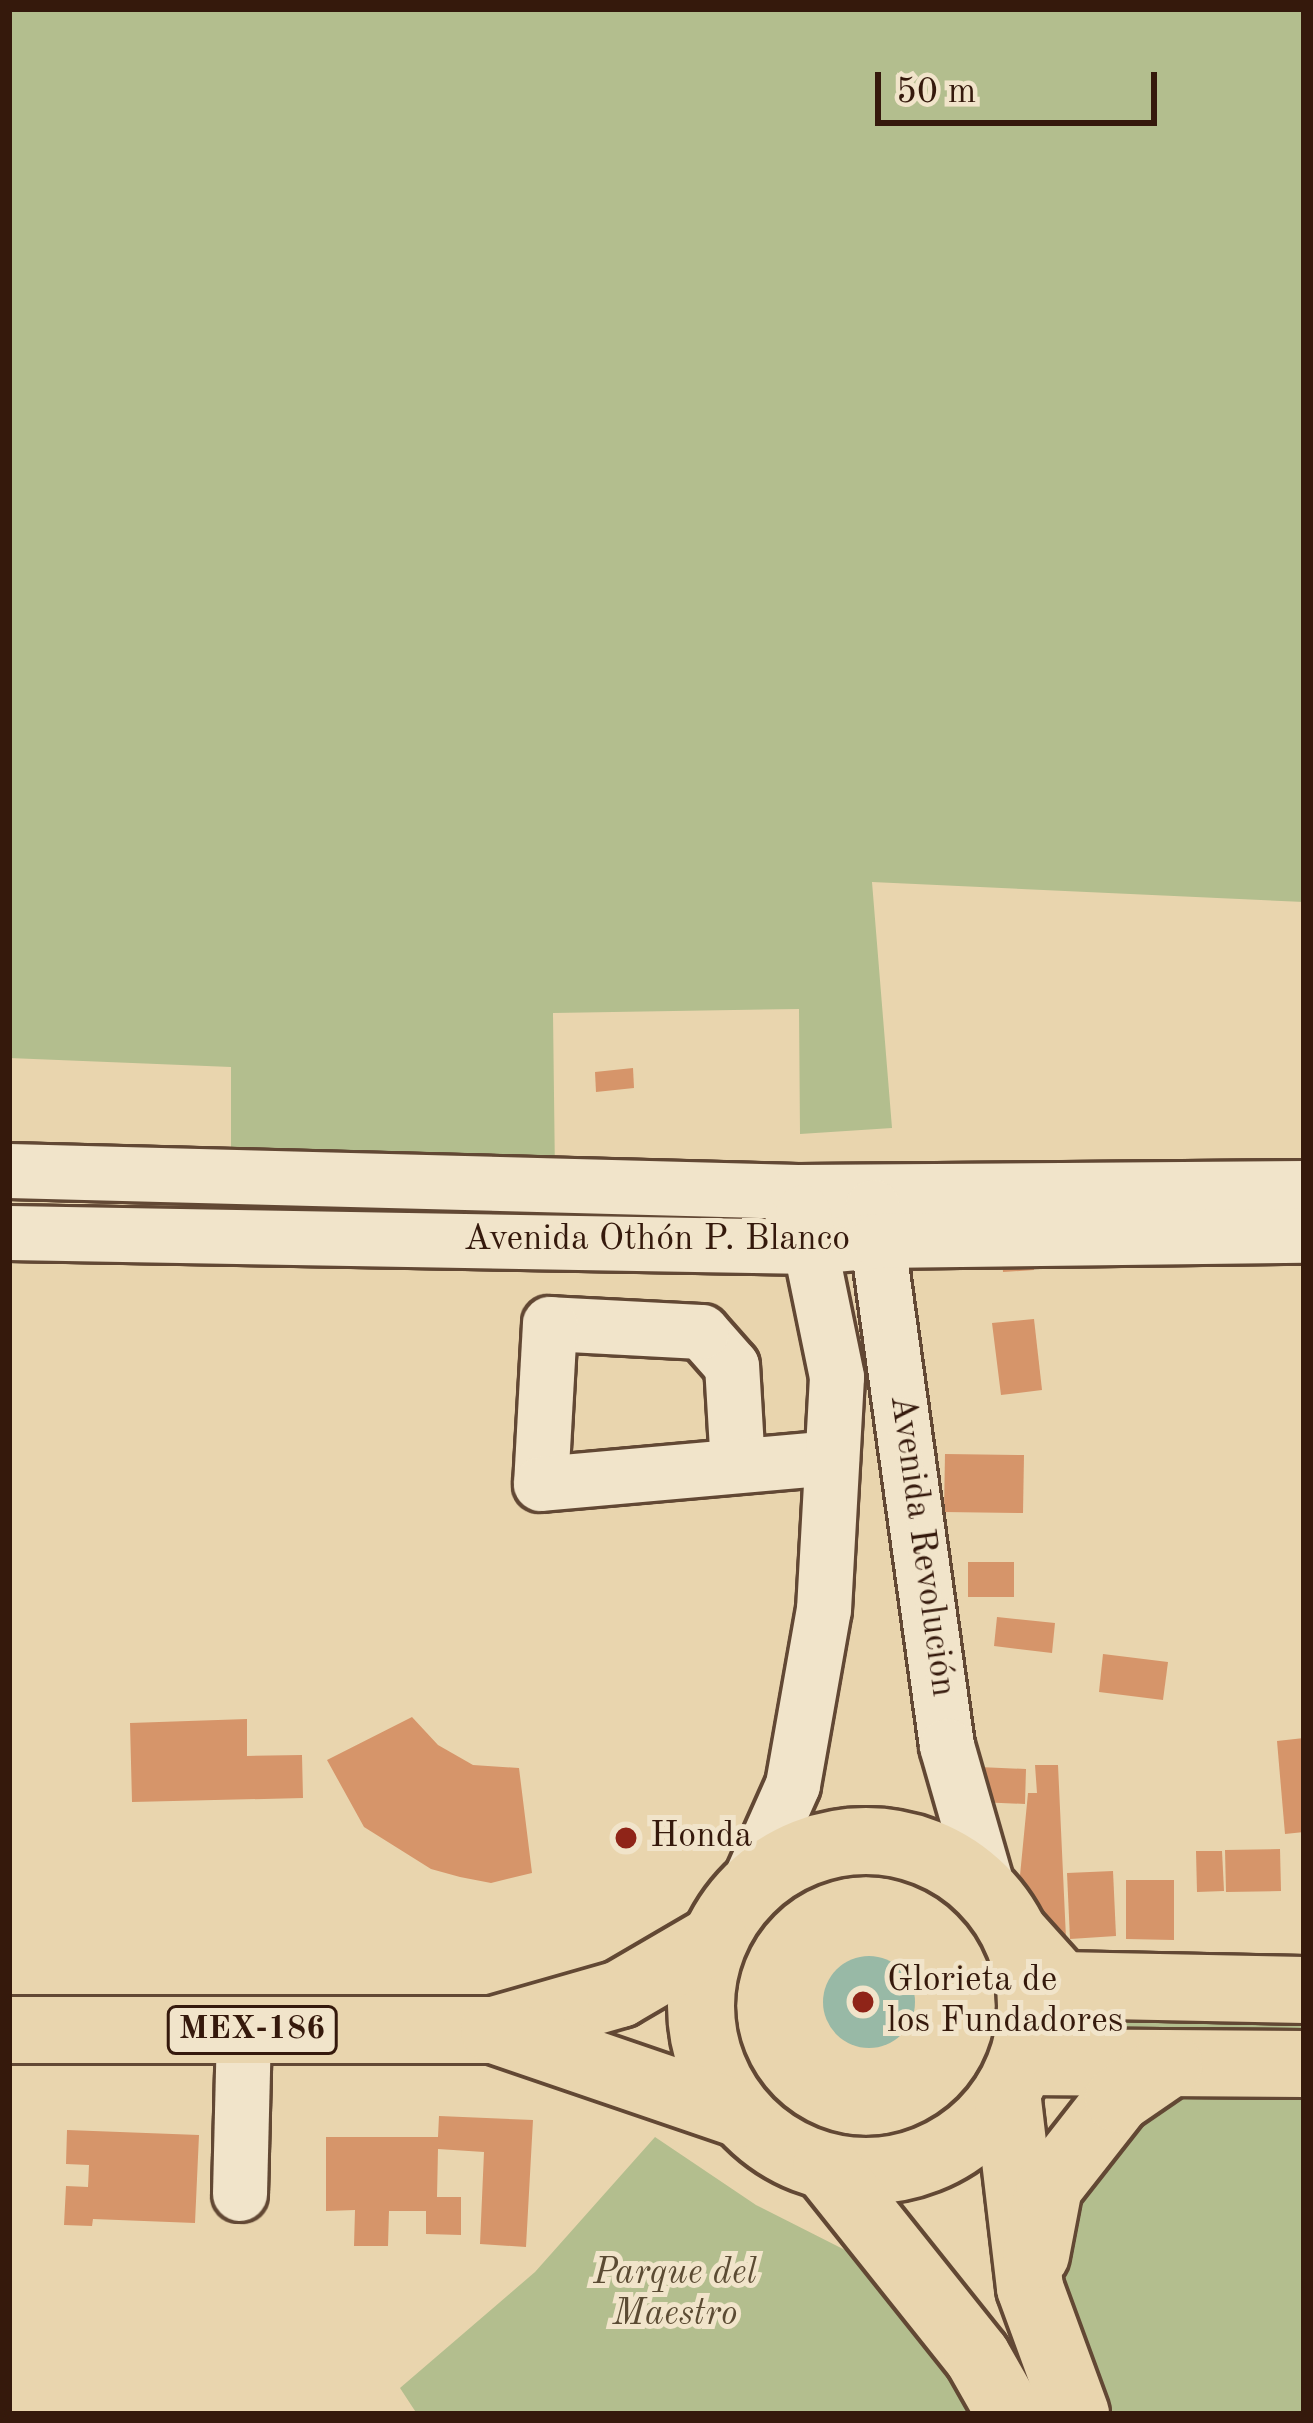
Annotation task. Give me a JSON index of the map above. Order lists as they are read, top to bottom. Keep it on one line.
{"streets":{"main road":["MEX-186"],"street":["Avenida Othón P. Blanco","Avenida Revolución"]},"crossings":[["Avenida Othón P. Blanco","Avenida Revolución"],["Avenida Revolución","MEX-186"]],"parks":["Parque del Maestro"],"places":["Honda","Glorieta de los Fundadores"],"scale_bar":"50 m"}
